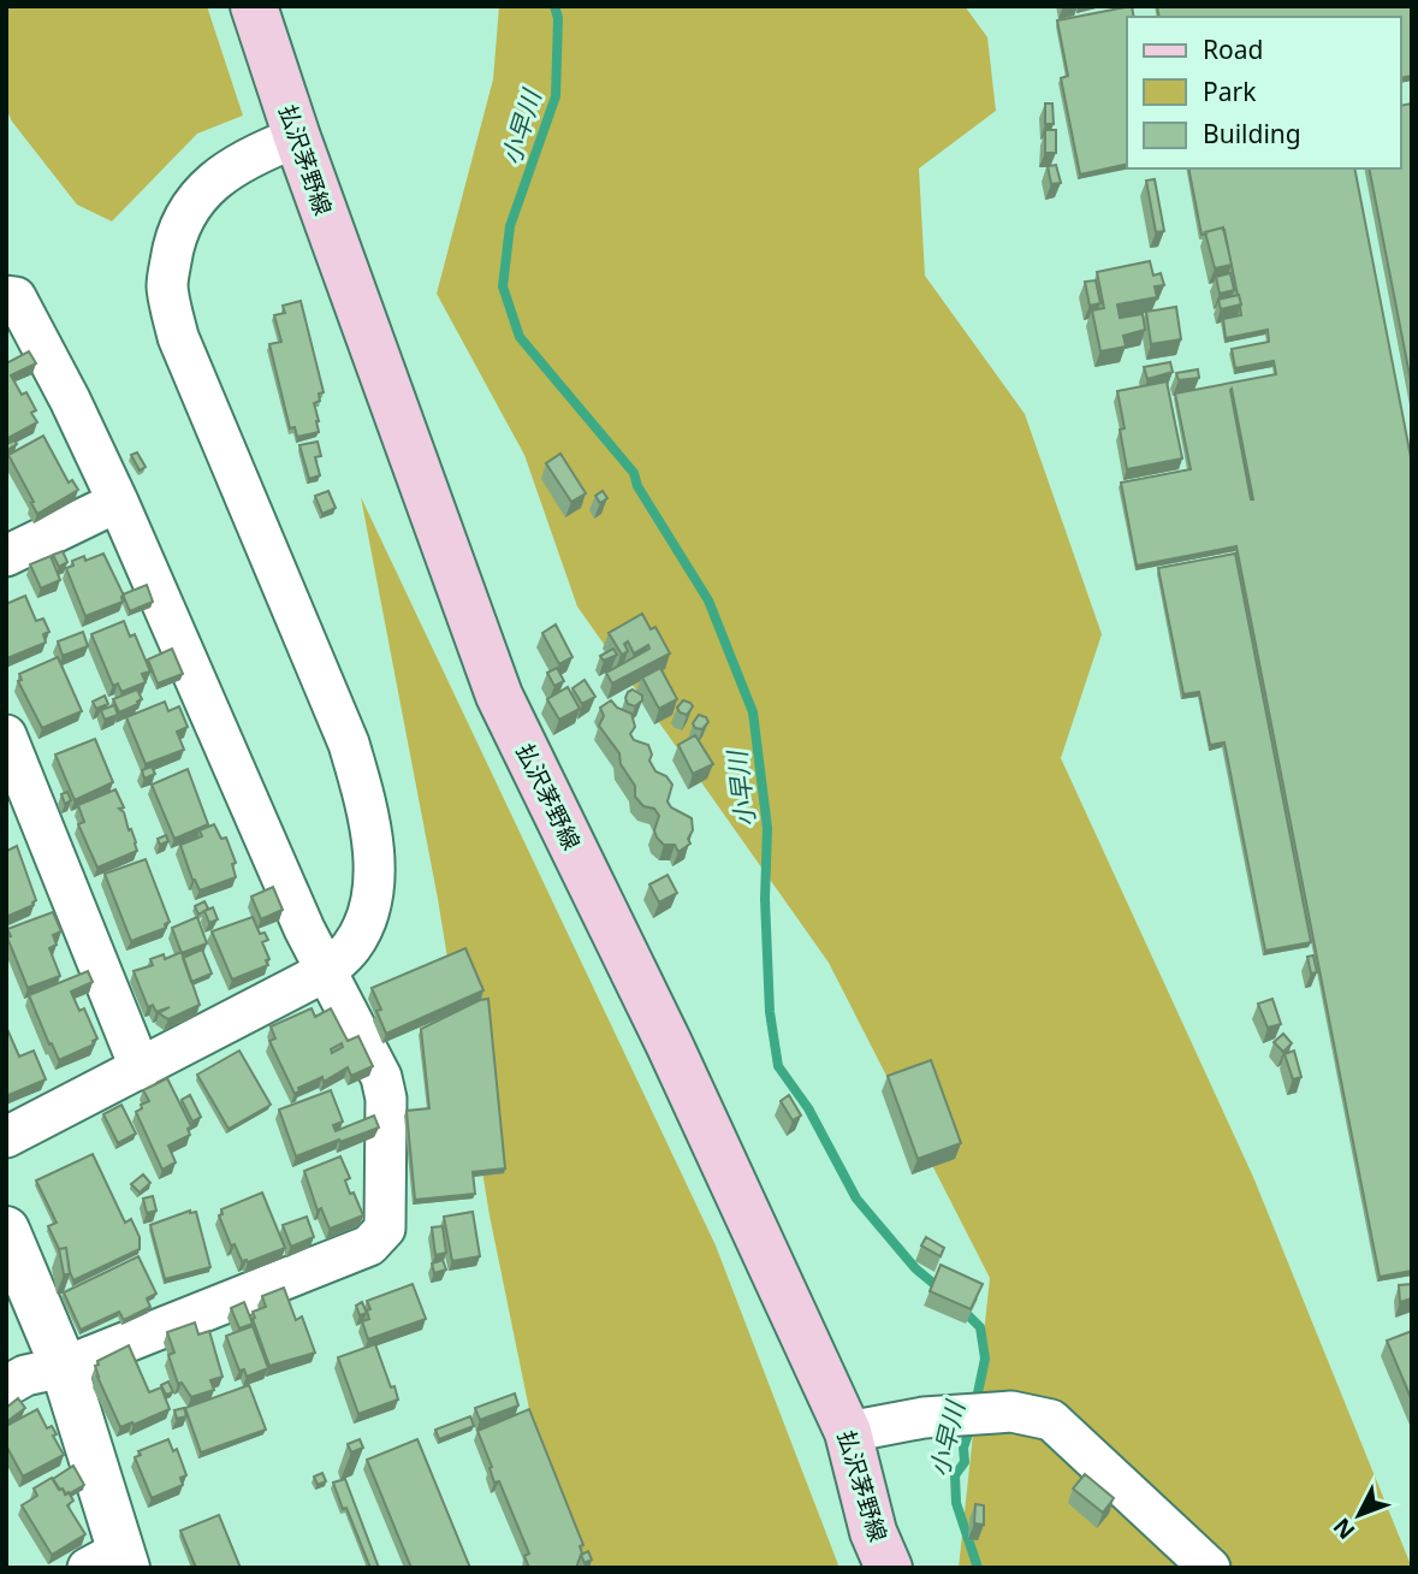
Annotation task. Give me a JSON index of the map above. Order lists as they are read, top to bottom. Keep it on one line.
{"streets":{"main road":["払沢茅野線"]},"water":["小早川"],"legend":["Road","Park","Building"],"north":"bottom left"}
